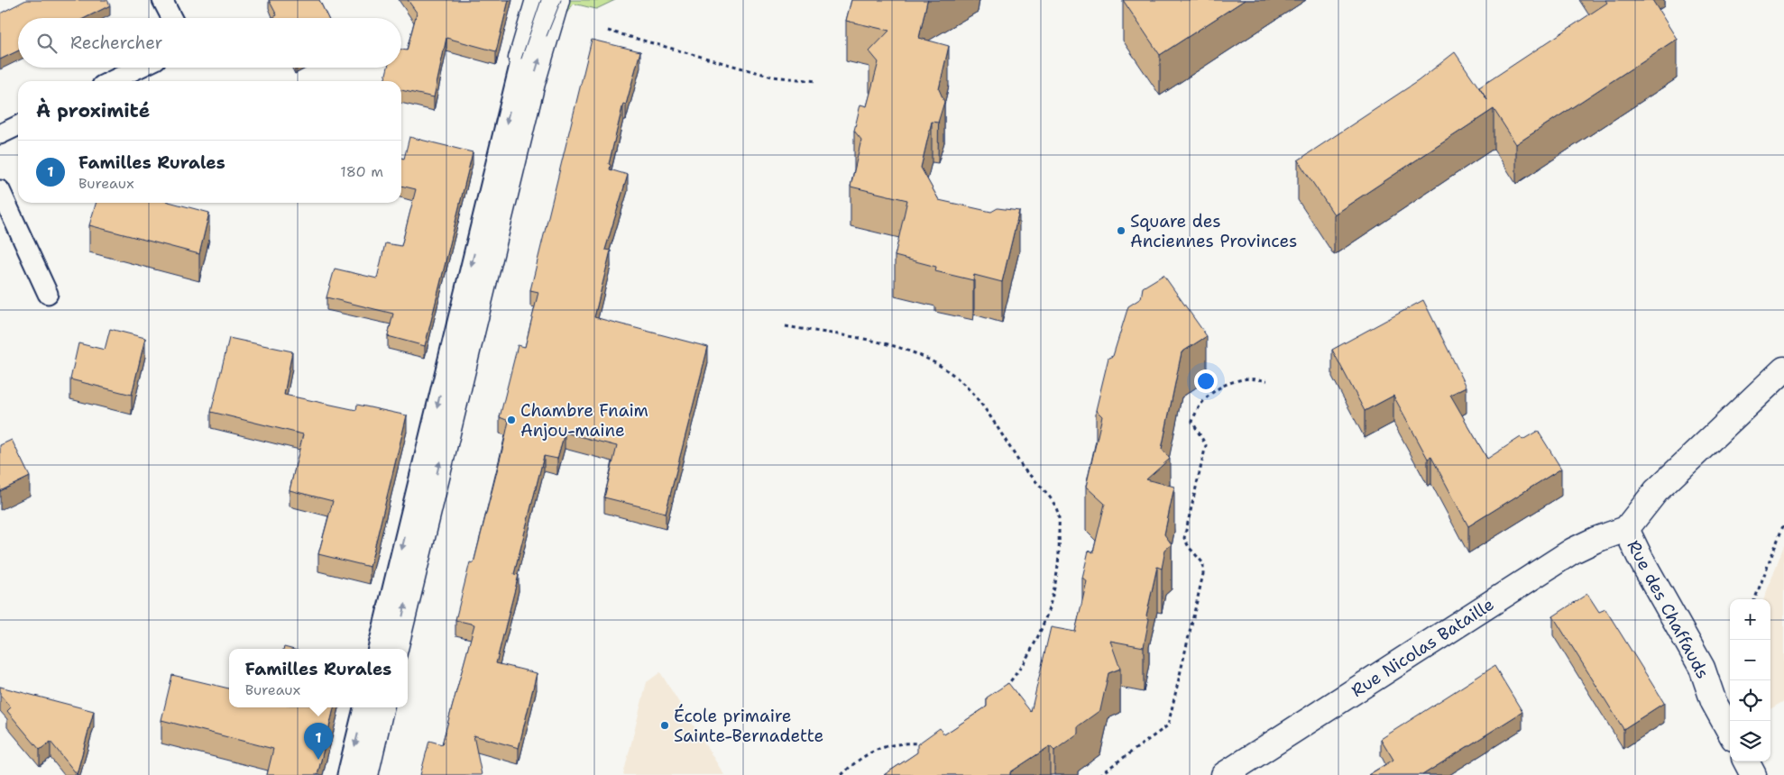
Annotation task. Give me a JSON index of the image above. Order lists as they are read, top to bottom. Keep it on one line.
{"streets":{"street":["Rue des Chaffauds","Rue Nicolas Bataille"]},"crossings":[["Rue des Chaffauds","Rue Nicolas Bataille"]],"places":["Square des Anciennes Provinces","Chambre Fnaim Anjou-maine","École primaire Sainte-Bernadette"],"page":{"search":"Rechercher","heading":"À proximité","list":[{"mark":"1","name":"Familles Rurales","note":"Bureaux","value":"180 m"}],"map_buttons":["+","−"],"popup":["Familles Rurales","Bureaux"],"pins":"1"}}
